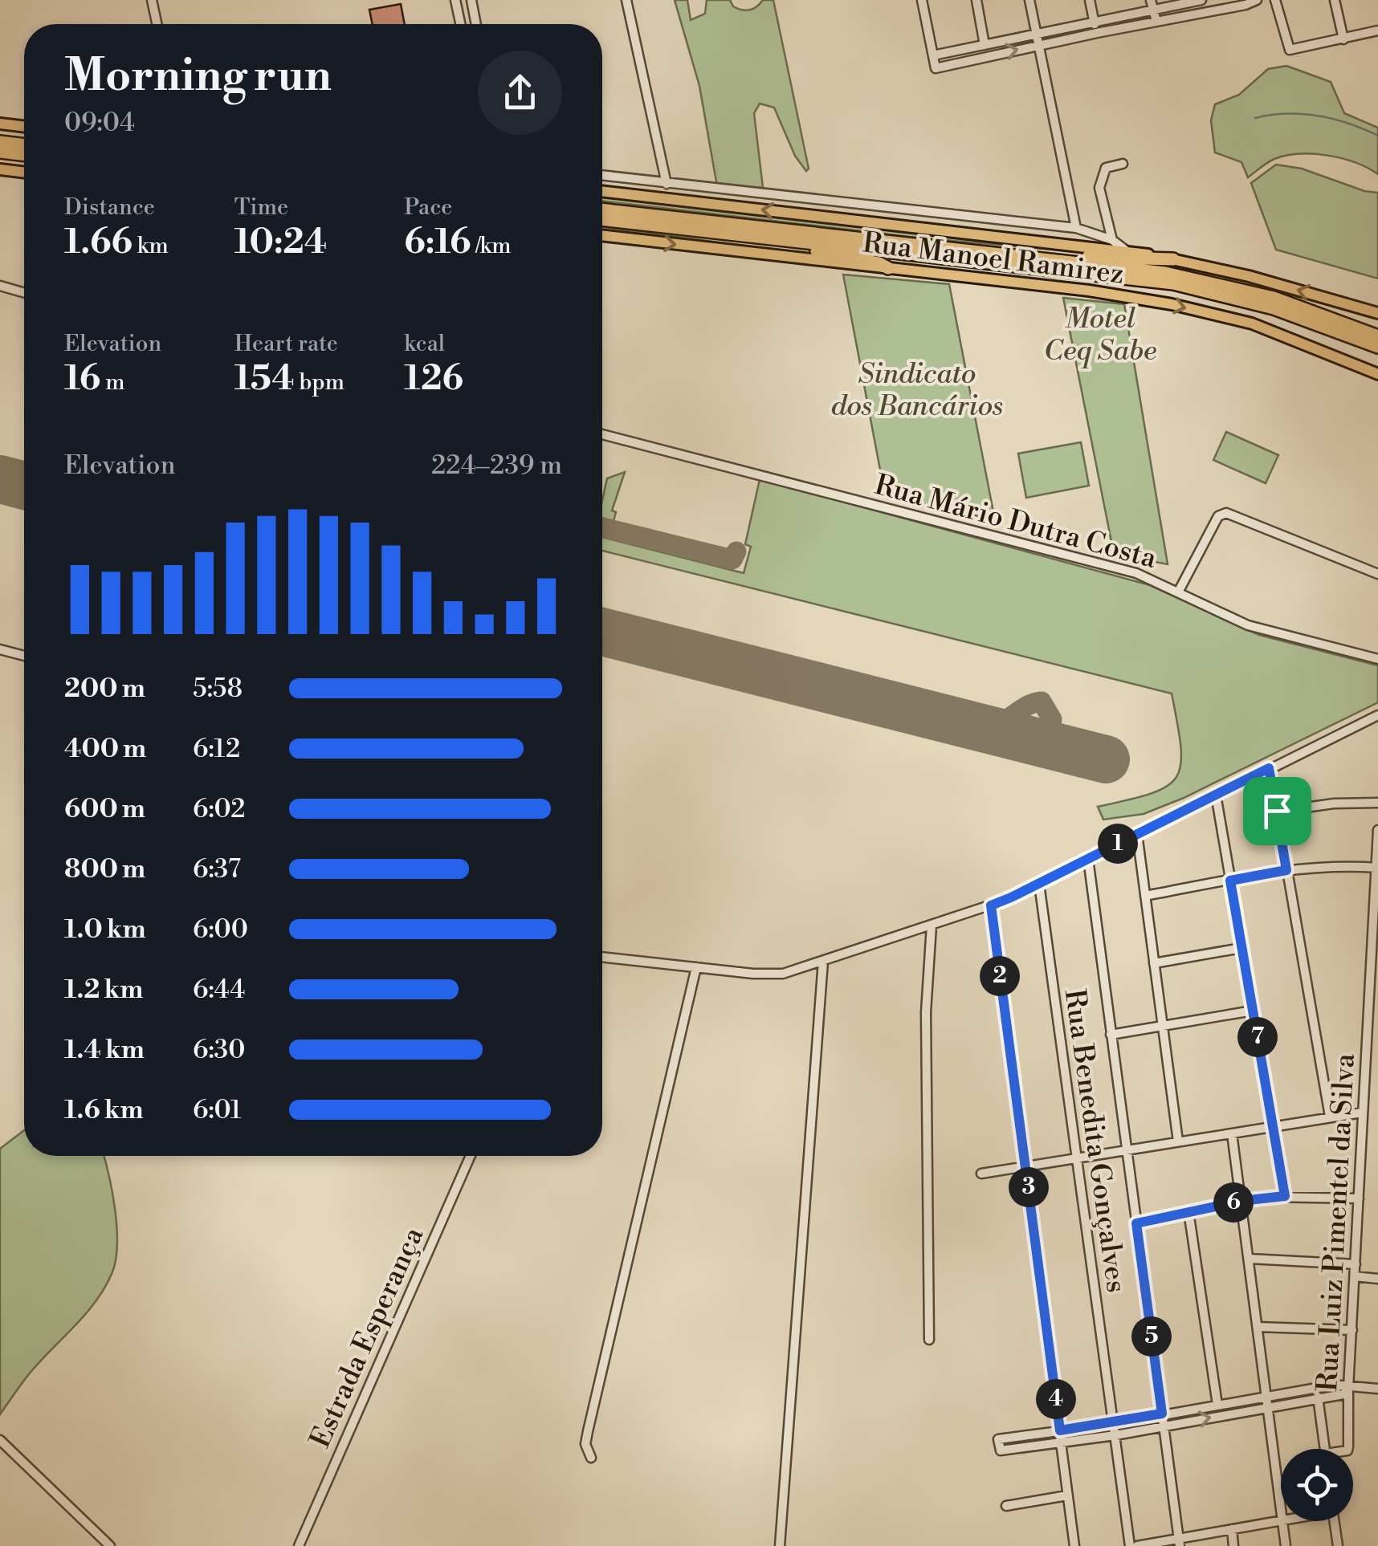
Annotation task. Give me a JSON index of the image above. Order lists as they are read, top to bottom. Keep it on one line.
{"streets":{"main road":["Rua Manoel Ramirez"],"street":["Rua Mário Dutra Costa","Rua Benedita Gonçalves","Rua Luiz Pimentel da Silva","Estrada Esperança"]},"parks":["Motel Ceq Sabe","Sindicato dos Bancários"],"page":{"heading":["Morning run","09:04"],"stats":[["Distance","1.66 km"],["Time","10:24"],["Pace","6:16 /km"],["Elevation","16 m"],["Heart rate","154 bpm"],["kcal","126"]],"chart":["Elevation","224–239 m"],"list":[{"name":"200 m","note":"5:58"},{"name":"400 m","note":"6:12"},{"name":"600 m","note":"6:02"},{"name":"800 m","note":"6:37"},{"name":"1.0 km","note":"6:00"},{"name":"1.2 km","note":"6:44"},{"name":"1.4 km","note":"6:30"},{"name":"1.6 km","note":"6:01"}],"pins":["1","2","7","3","6","5","4"]}}
